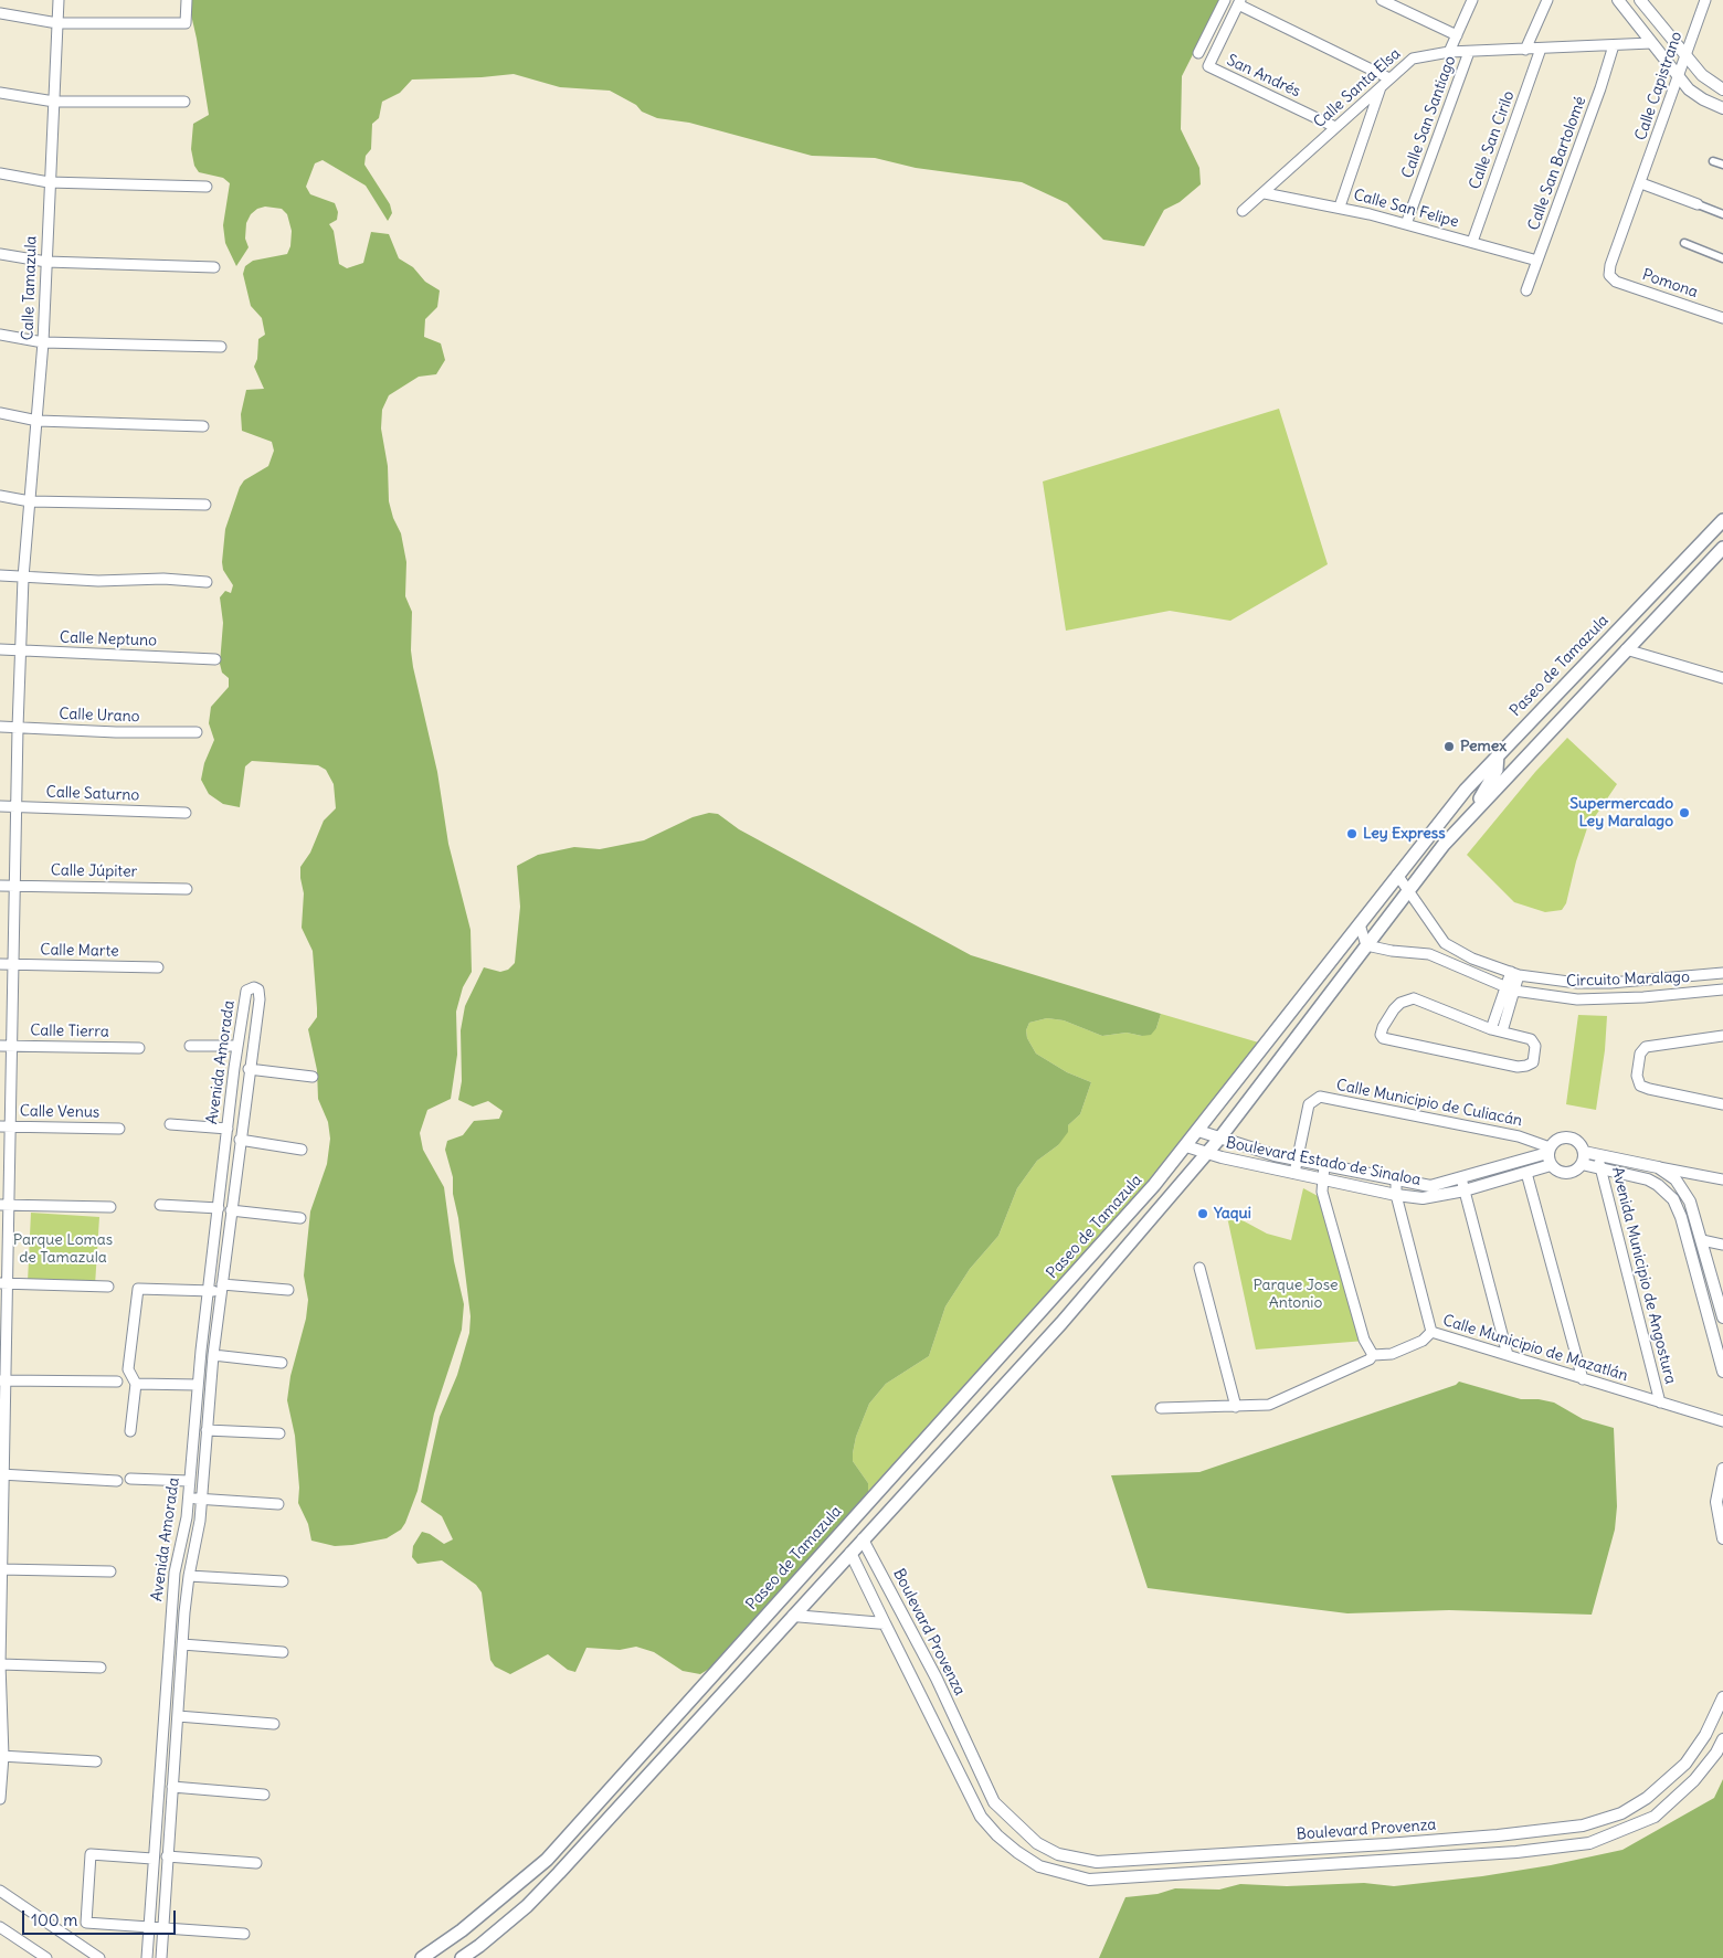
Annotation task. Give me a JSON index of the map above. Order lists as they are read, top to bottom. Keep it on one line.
{"streets":{"main road":["Paseo de Tamazula"],"street":["San Andrés","Calle Capistrano","Calle Santa Elsa","Calle San Santiago","Calle San Cirilo","Calle San Bartolomé","Calle San Felipe","Pomona","Calle Tamazula","Calle Neptuno","Calle Urano","Calle Saturno","Calle Júpiter","Calle Marte","Circuito Maralago","Calle Tierra","Avenida Amorada","Calle Municipio de Culiacán","Calle Venus","Boulevard Estado de Sinaloa","Avenida Municipio de Angostura","Calle Municipio de Mazatlán","Boulevard Provenza"]},"crossings":[["San Andrés","Calle Santa Elsa"],["Calle Capistrano","Pomona"],["Calle Santa Elsa","Calle San Santiago"],["Calle Santa Elsa","Calle San Cirilo"],["Calle Santa Elsa","Calle San Bartolomé"],["Calle Santa Elsa","Calle San Felipe"],["Calle San Santiago","Calle San Felipe"],["Calle San Cirilo","Calle San Felipe"],["Calle San Bartolomé","Calle San Felipe"],["Calle Tamazula","Calle Neptuno"],["Calle Tamazula","Calle Urano"],["Calle Tamazula","Calle Saturno"],["Calle Tamazula","Calle Júpiter"],["Calle Tamazula","Calle Marte"],["Calle Tamazula","Calle Tierra"],["Calle Tamazula","Calle Venus"],["Paseo de Tamazula","Circuito Maralago"],["Paseo de Tamazula","Boulevard Estado de Sinaloa"],["Calle Municipio de Culiacán","Boulevard Estado de Sinaloa"],["Boulevard Estado de Sinaloa","Avenida Municipio de Angostura"],["Avenida Municipio de Angostura","Calle Municipio de Mazatlán"]],"parks":["Parque Lomas de Tamazula","Parque Jose Antonio"],"places":["Pemex","Supermercado Ley Maralago","Ley Express","Yaqui"],"scale_bar":"100 m"}
